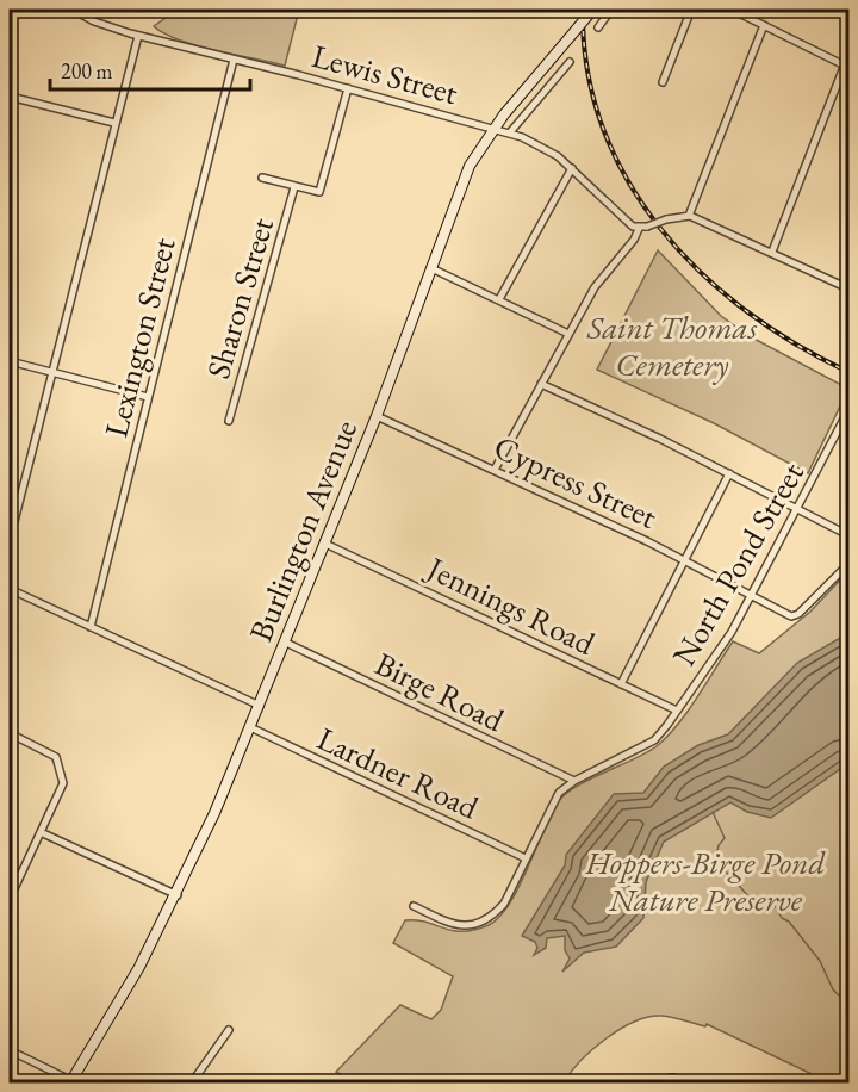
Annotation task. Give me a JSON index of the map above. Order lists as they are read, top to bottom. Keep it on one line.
{"streets":{"main road":["Burlington Avenue"],"street":["Lewis Street","Sharon Street","Lexington Street","Cypress Street","North Pond Street","Jennings Road","Birge Road","Lardner Road"]},"crossings":[["Lewis Street","Lexington Street"],["Lewis Street","Burlington Avenue"],["Cypress Street","Burlington Avenue"],["Cypress Street","North Pond Street"],["Burlington Avenue","Jennings Road"],["Burlington Avenue","Birge Road"],["Burlington Avenue","Lardner Road"],["North Pond Street","Jennings Road"],["North Pond Street","Birge Road"],["North Pond Street","Lardner Road"]],"parks":["Saint Thomas Cemetery","Hoppers-Birge Pond Nature Preserve"],"scale_bar":"200 m"}
